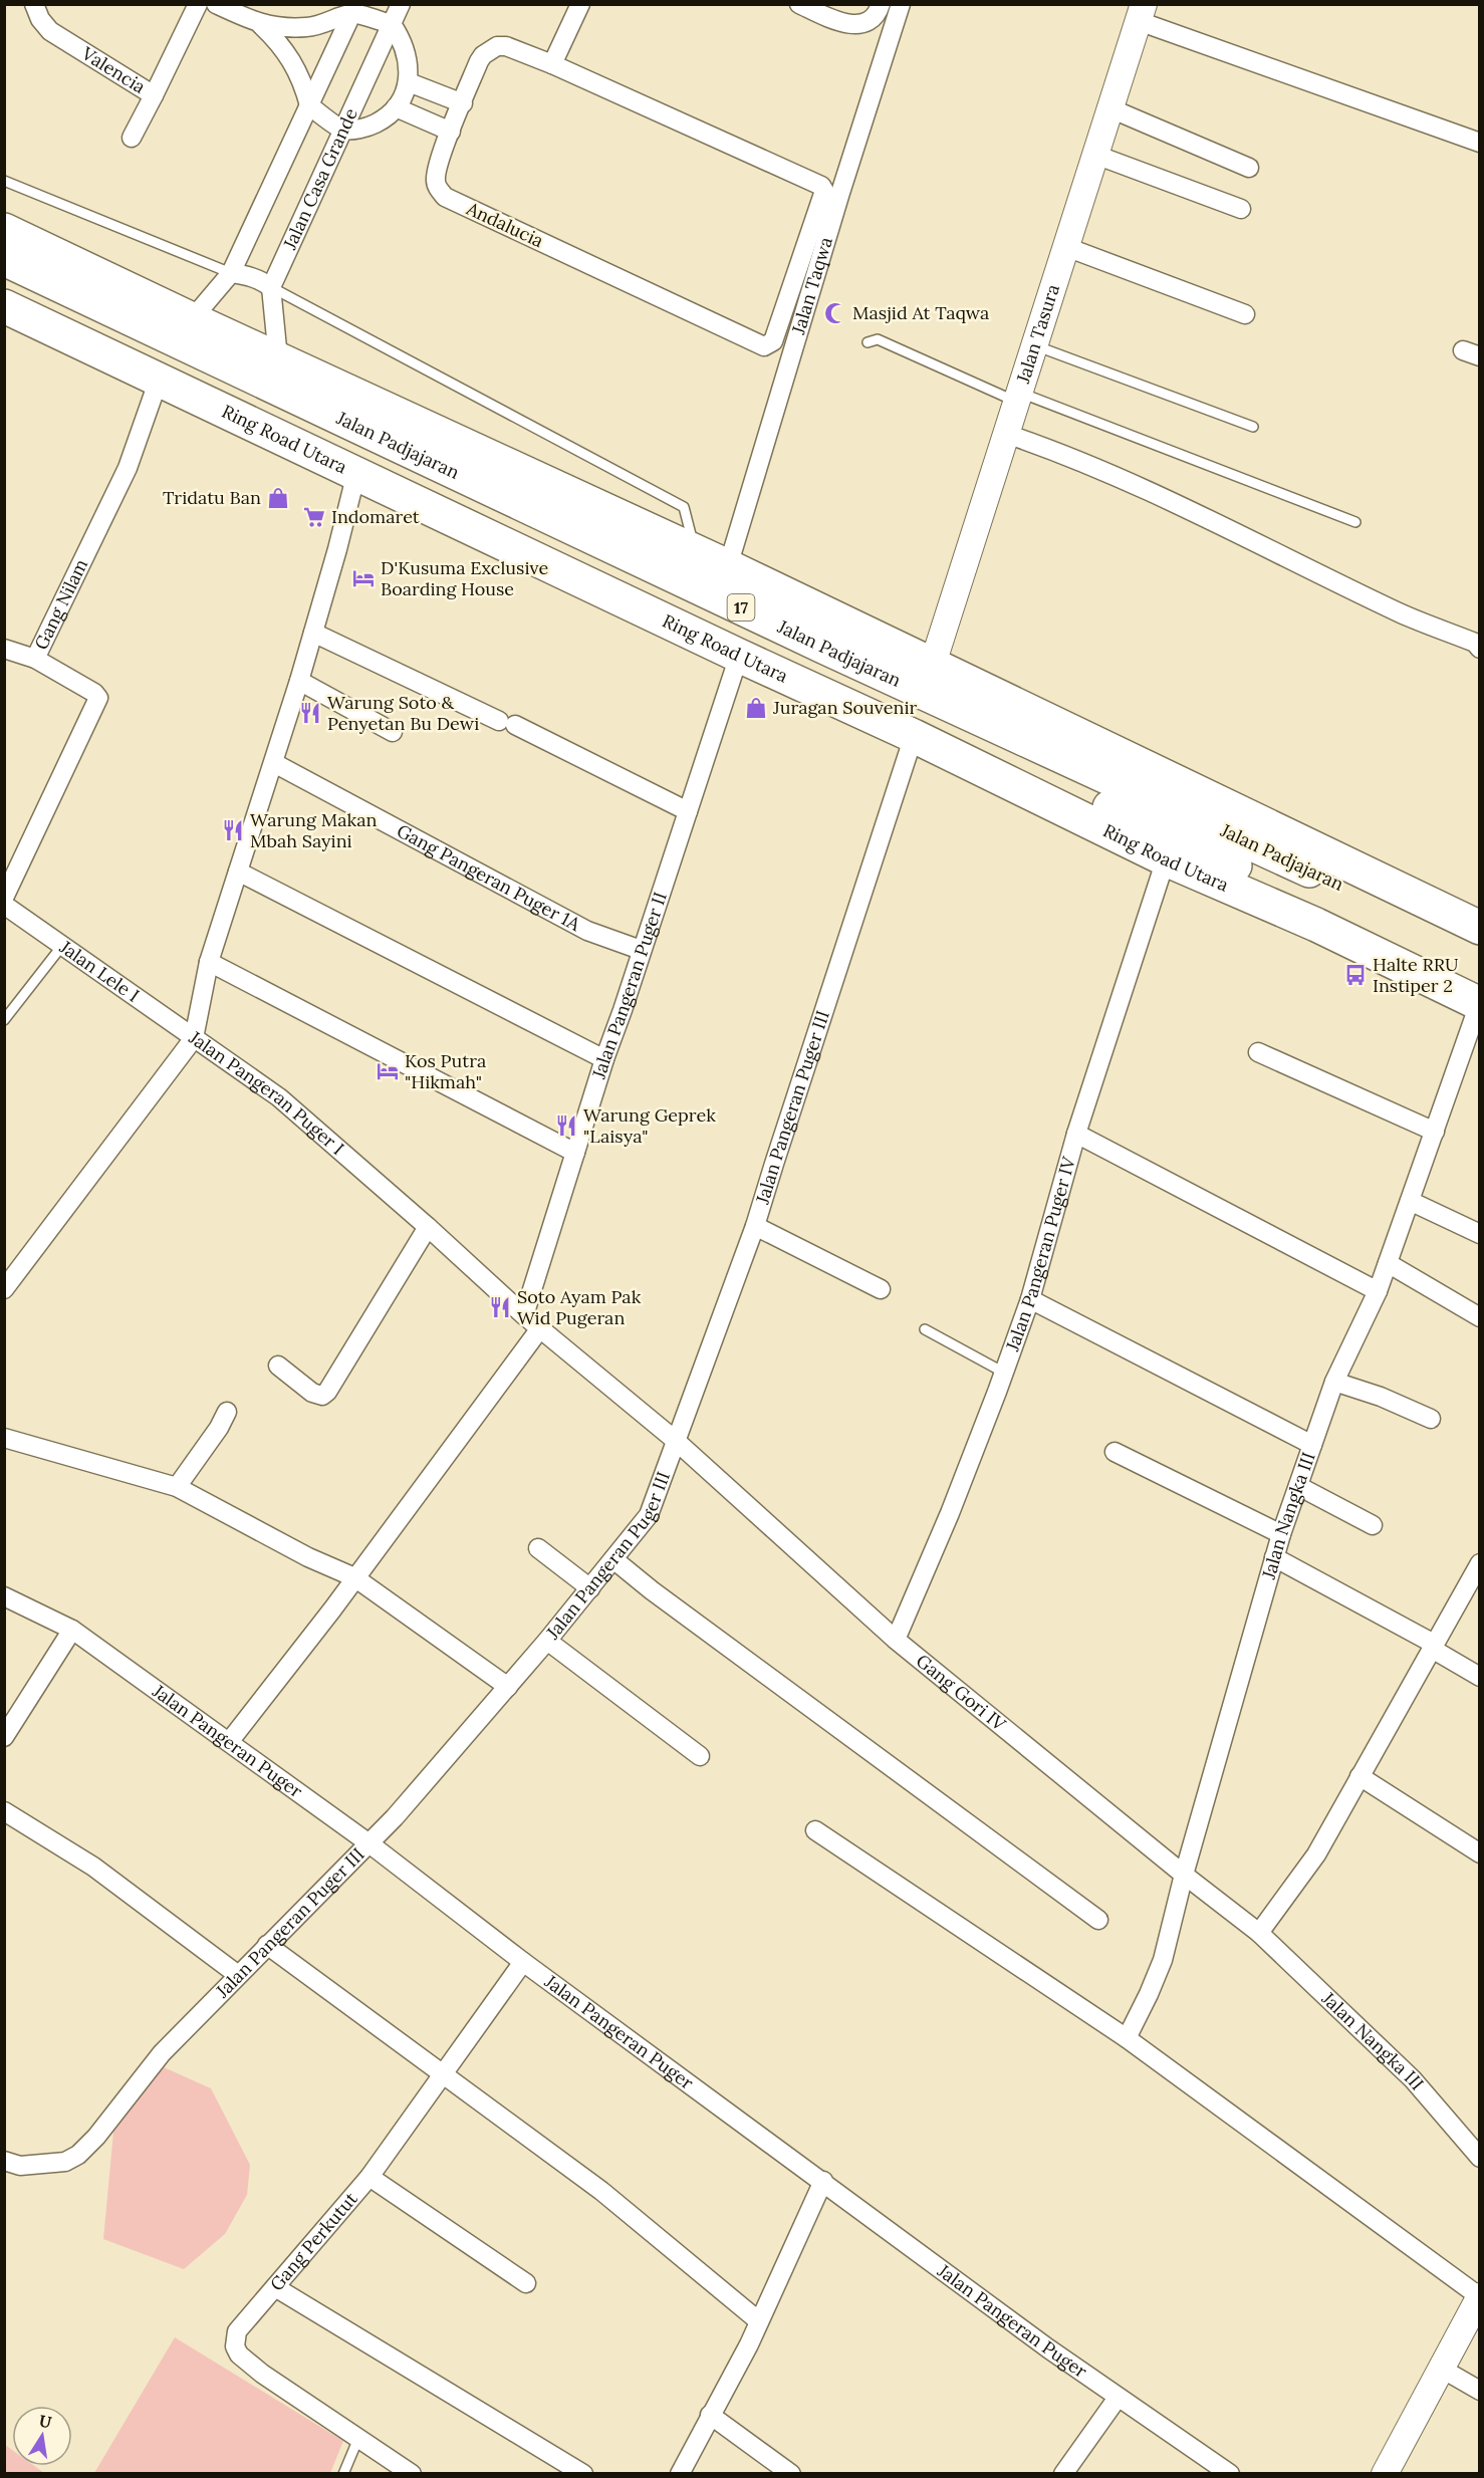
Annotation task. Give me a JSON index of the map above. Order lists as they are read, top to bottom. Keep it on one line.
{"streets":{"highway":["Ring Road Utara","Jalan Padjajaran","17"],"street":["Valencia","Jalan Casa Grande","Andalucia","Jalan Taqwa","Jalan Tasura","Gang Nilam","Gang Pangeran Puger 1A","Jalan Lele I","Jalan Pangeran Puger II","Jalan Pangeran Puger I","Jalan Pangeran Puger III","Jalan Pangeran Puger IV","Jalan Nangka III","Gang Gori IV","Jalan Pangeran Puger","Gang Perkutut"]},"crossings":[["Ring Road Utara","Jalan Padjajaran"],["Ring Road Utara","Gang Nilam"],["Ring Road Utara","Jalan Pangeran Puger II"],["Ring Road Utara","Jalan Pangeran Puger I"],["Ring Road Utara","Jalan Pangeran Puger III"],["Ring Road Utara","Jalan Pangeran Puger IV"],["Ring Road Utara","Jalan Nangka III"],["Gang Pangeran Puger 1A","Jalan Pangeran Puger II"],["Gang Pangeran Puger 1A","Jalan Pangeran Puger I"],["Jalan Lele I","Jalan Pangeran Puger I"],["Jalan Pangeran Puger II","Jalan Pangeran Puger I"],["Jalan Pangeran Puger I","Jalan Pangeran Puger III"],["Jalan Pangeran Puger I","Gang Gori IV"],["Jalan Pangeran Puger III","Gang Gori IV"],["Jalan Pangeran Puger III","Jalan Pangeran Puger"],["Jalan Pangeran Puger IV","Gang Gori IV"],["Jalan Nangka III","Gang Gori IV"],["Jalan Pangeran Puger","Gang Perkutut"]],"places":{"mosque":["Masjid At Taqwa"],"shop":["Tridatu Ban","Juragan Souvenir"],"supermarket":["Indomaret"],"hotel":["D'Kusuma Exclusive Boarding House","Kos Putra \"Hikmah\""],"restaurant":["Warung Soto & Penyetan Bu Dewi","Warung Makan Mbah Sayini","Warung Geprek \"Laisya\"","Soto Ayam Pak Wid Pugeran"],"bus stop":["Halte RRU Instiper 2"]},"north":"top"}
